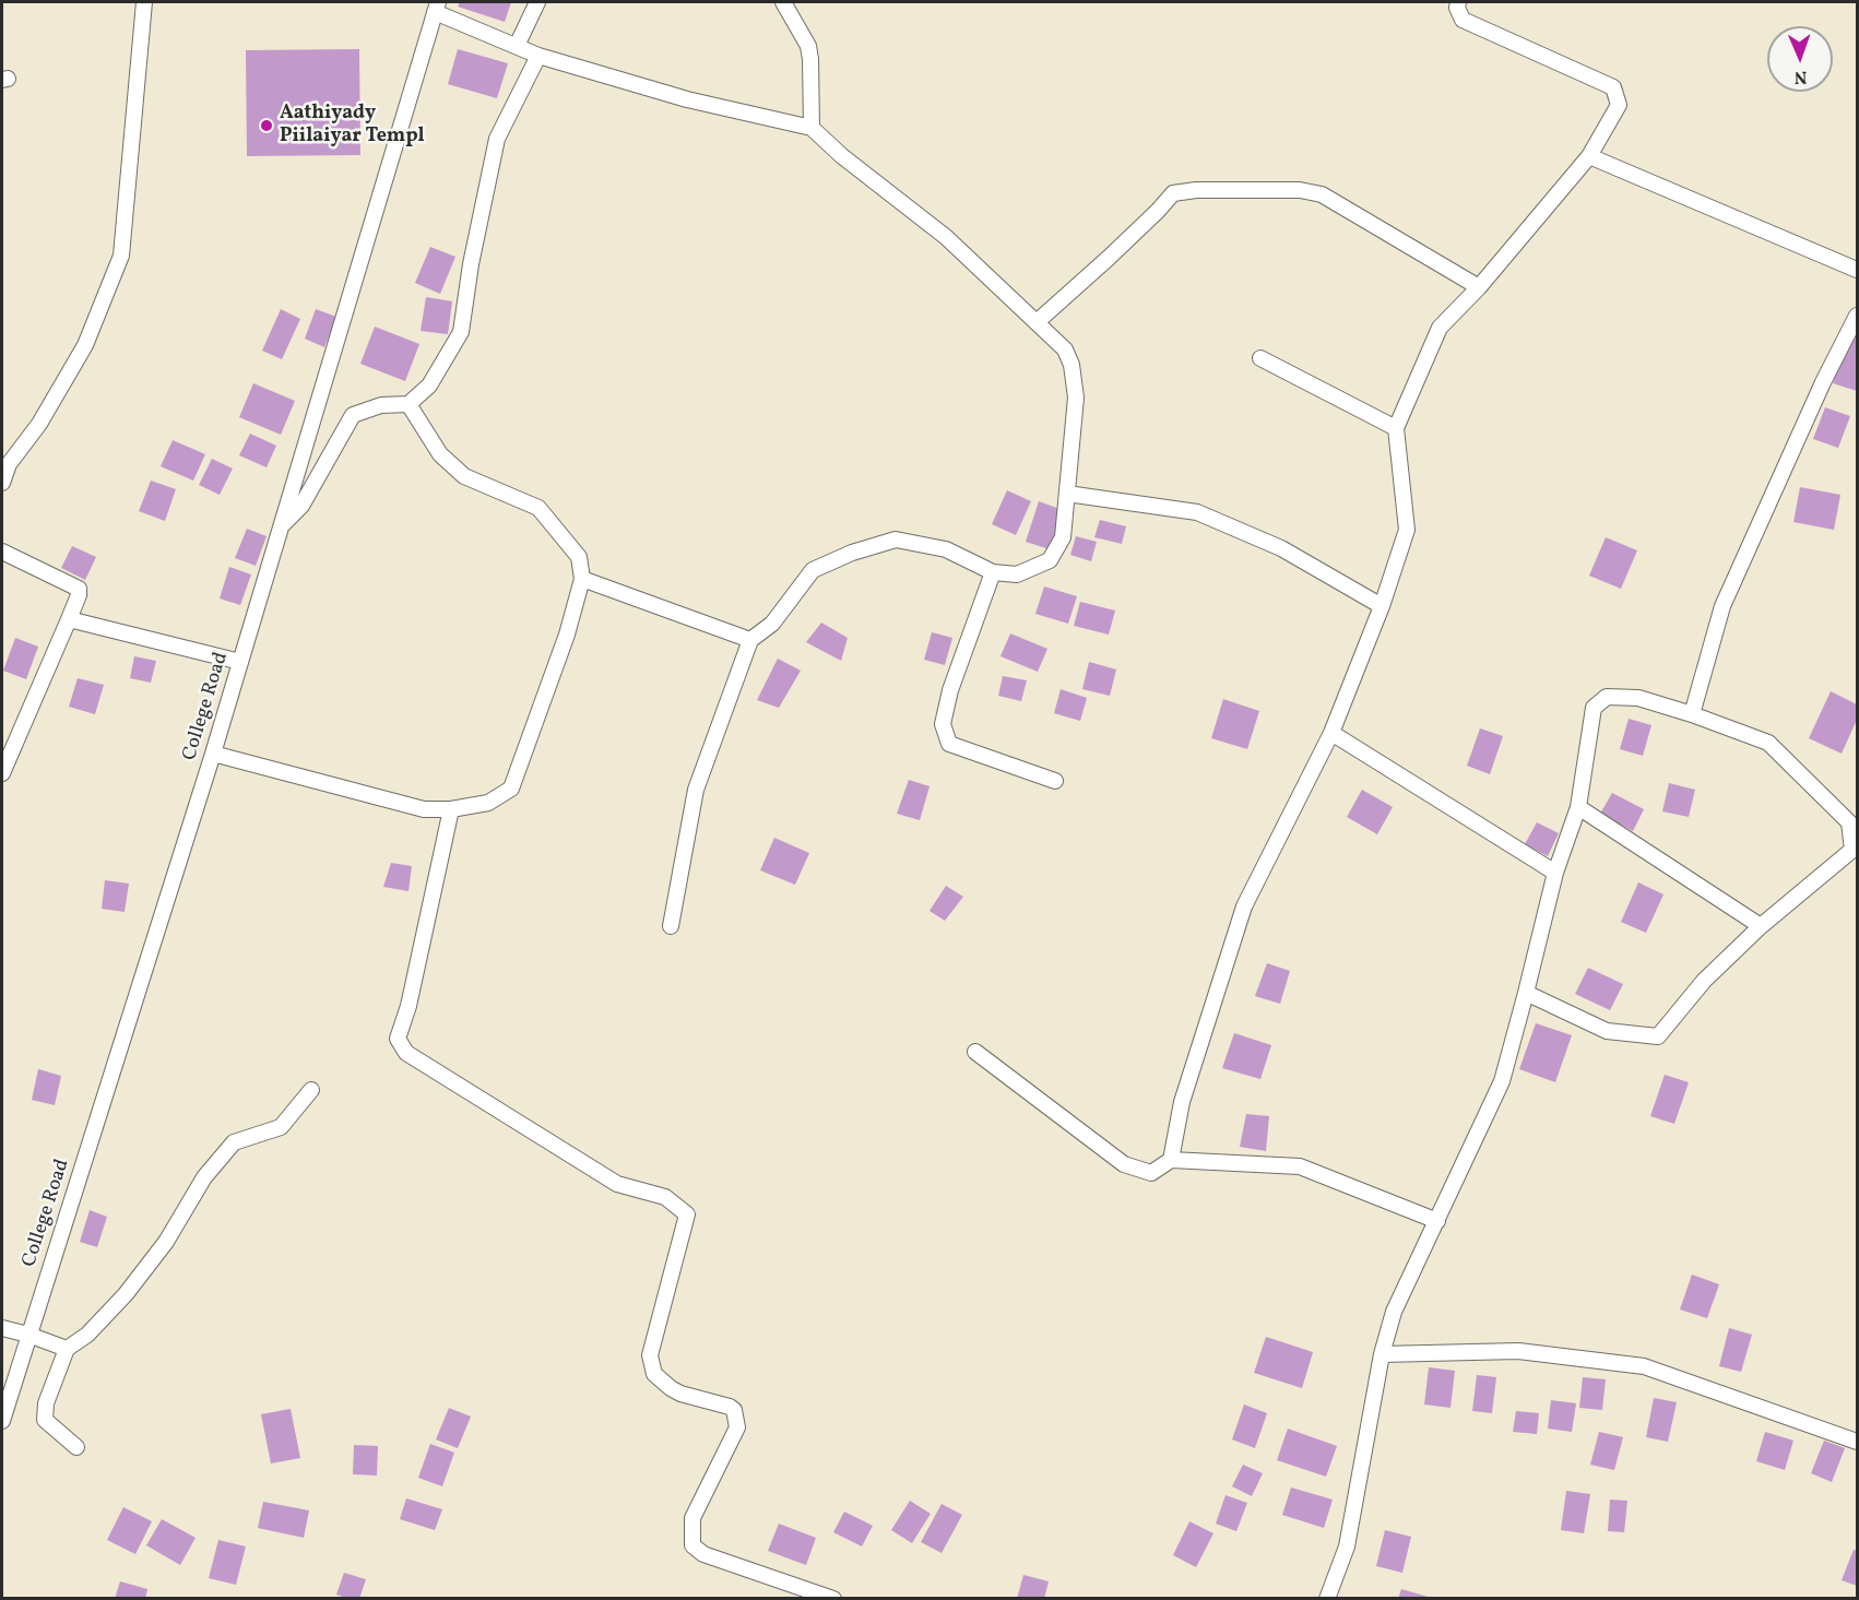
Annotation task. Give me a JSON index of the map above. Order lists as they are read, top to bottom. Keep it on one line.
{"streets":{"street":["College Road"]},"places":["Aathiyady Piilaiyar Templ"],"north":"bottom"}
